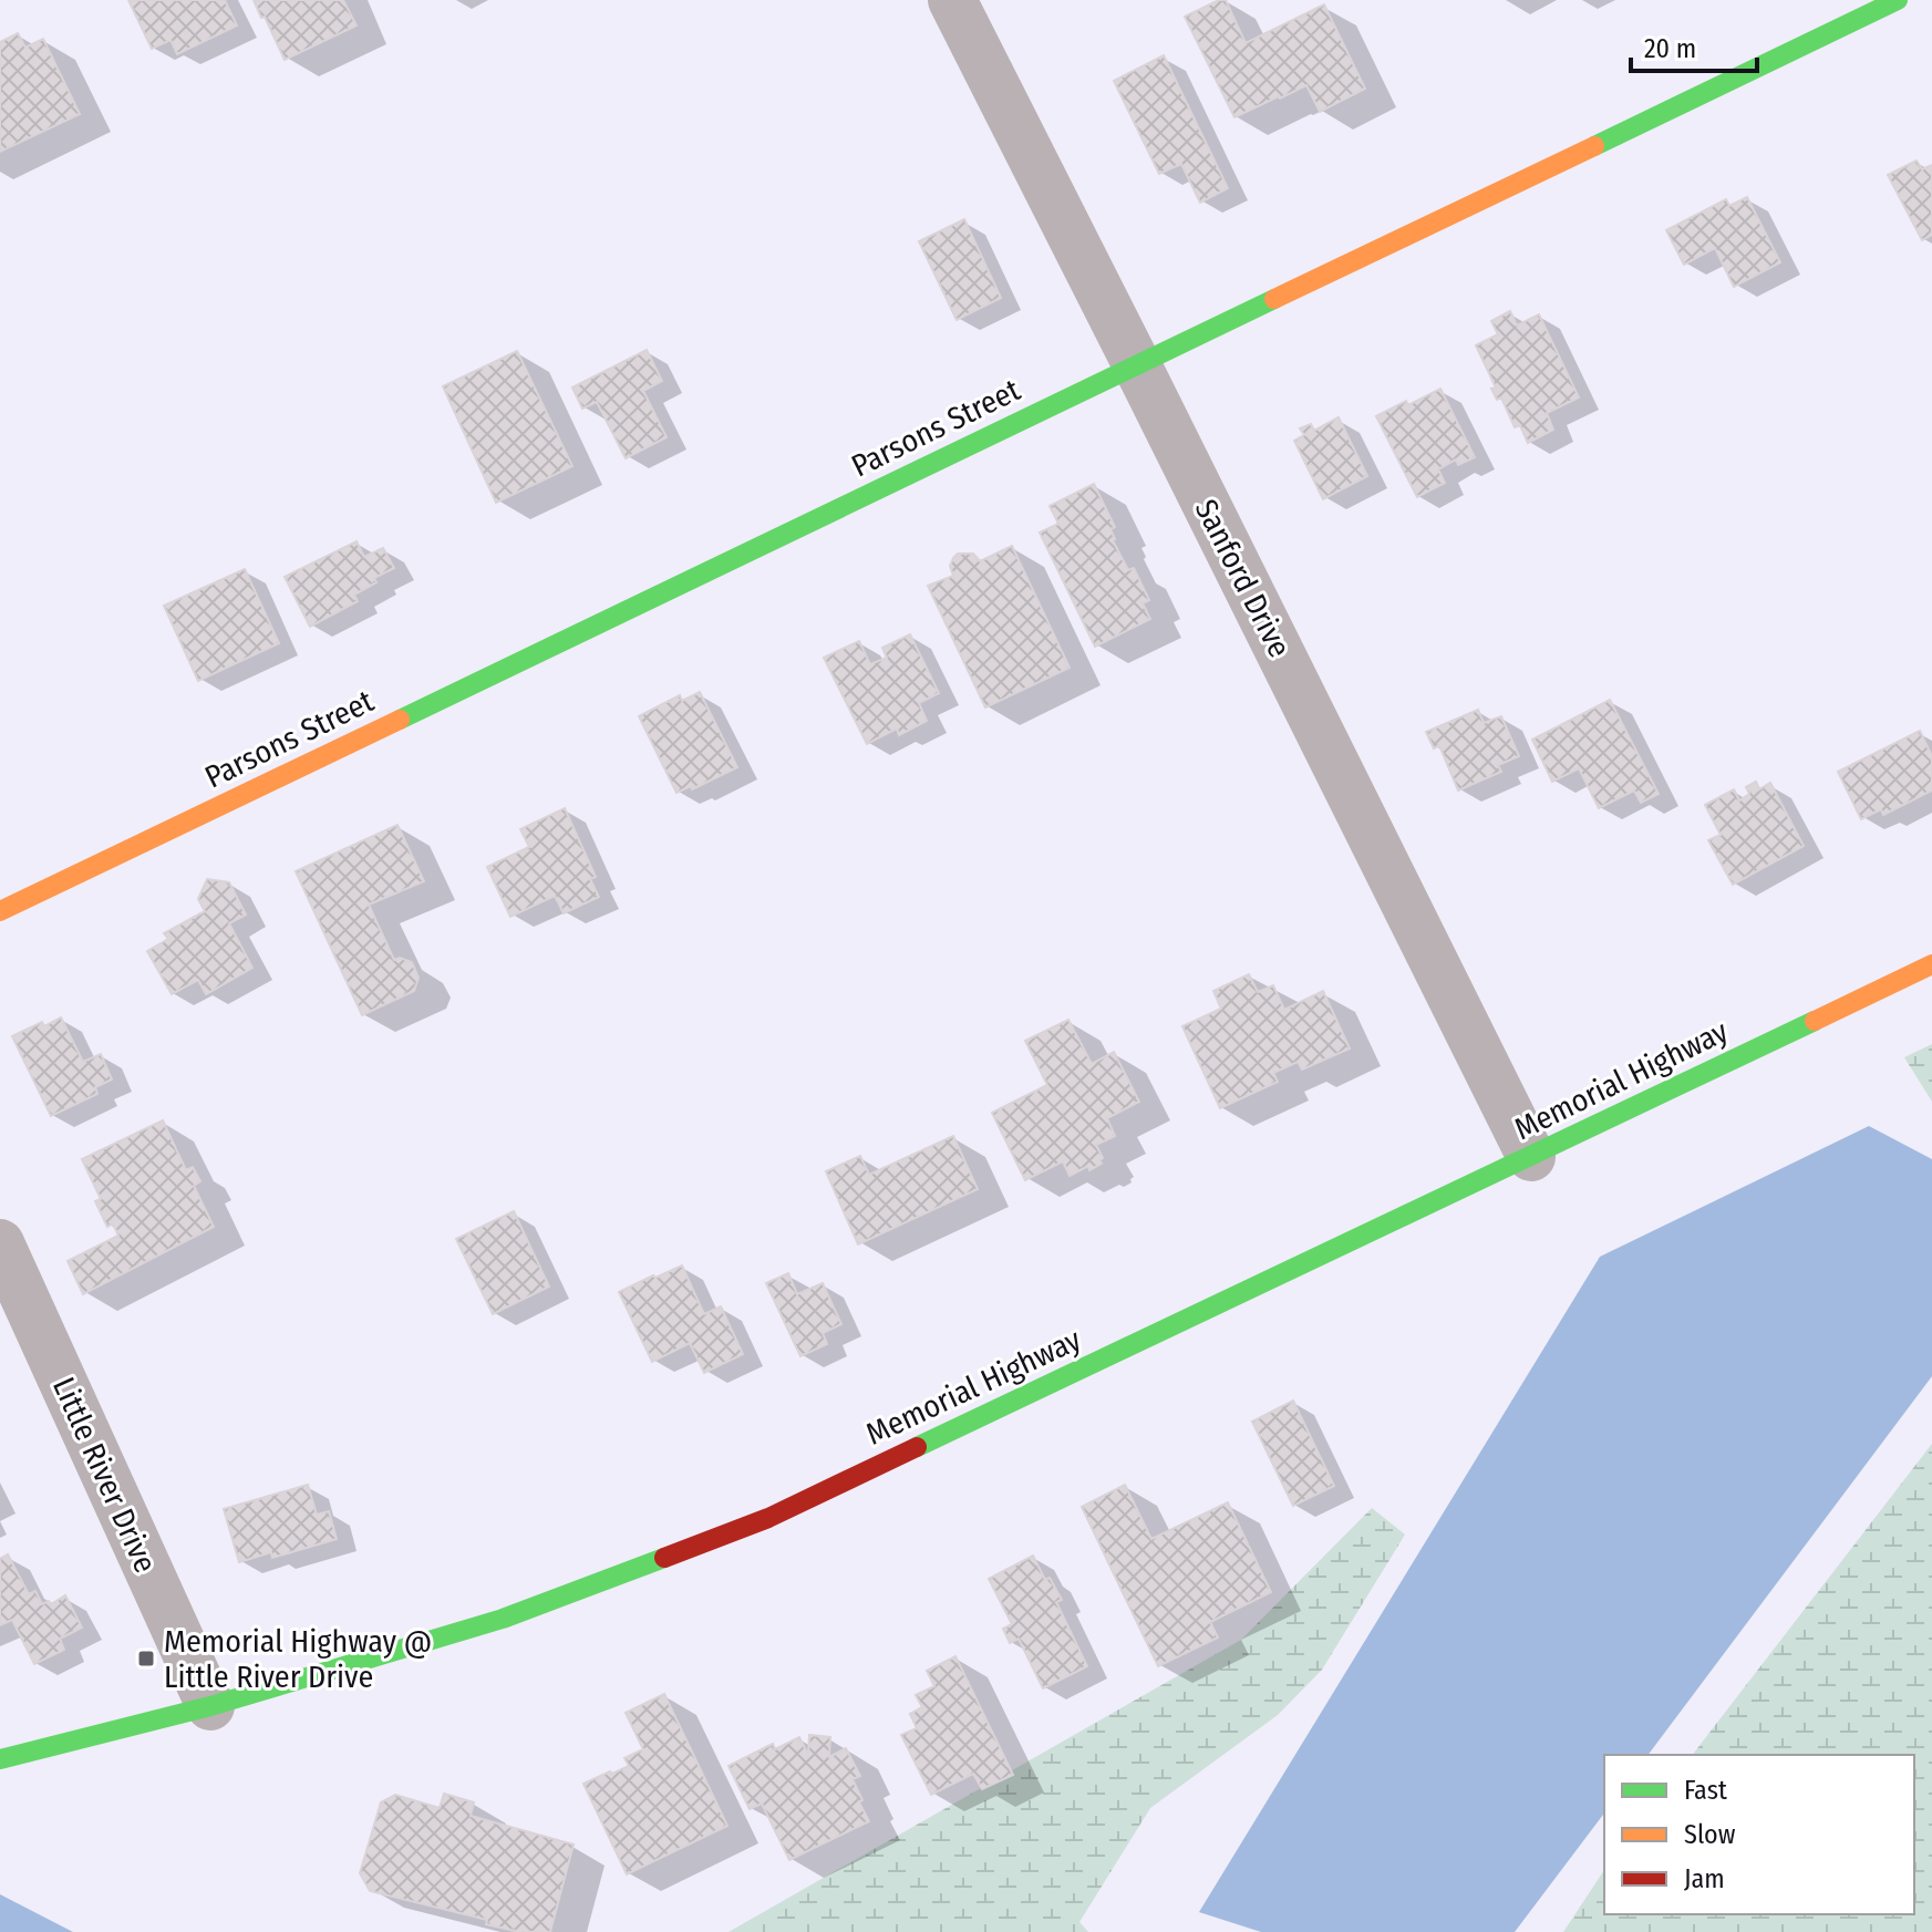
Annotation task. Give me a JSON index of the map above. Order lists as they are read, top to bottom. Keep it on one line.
{"streets":{"street":["Parsons Street","Sanford Drive","Memorial Highway","Little River Drive"]},"crossings":[["Parsons Street","Sanford Drive"],["Sanford Drive","Memorial Highway"],["Memorial Highway","Little River Drive"]],"places":{"transit":["Memorial Highway @ Little River Drive"]},"legend":["Fast","Slow","Jam"],"scale_bar":"20 m"}
